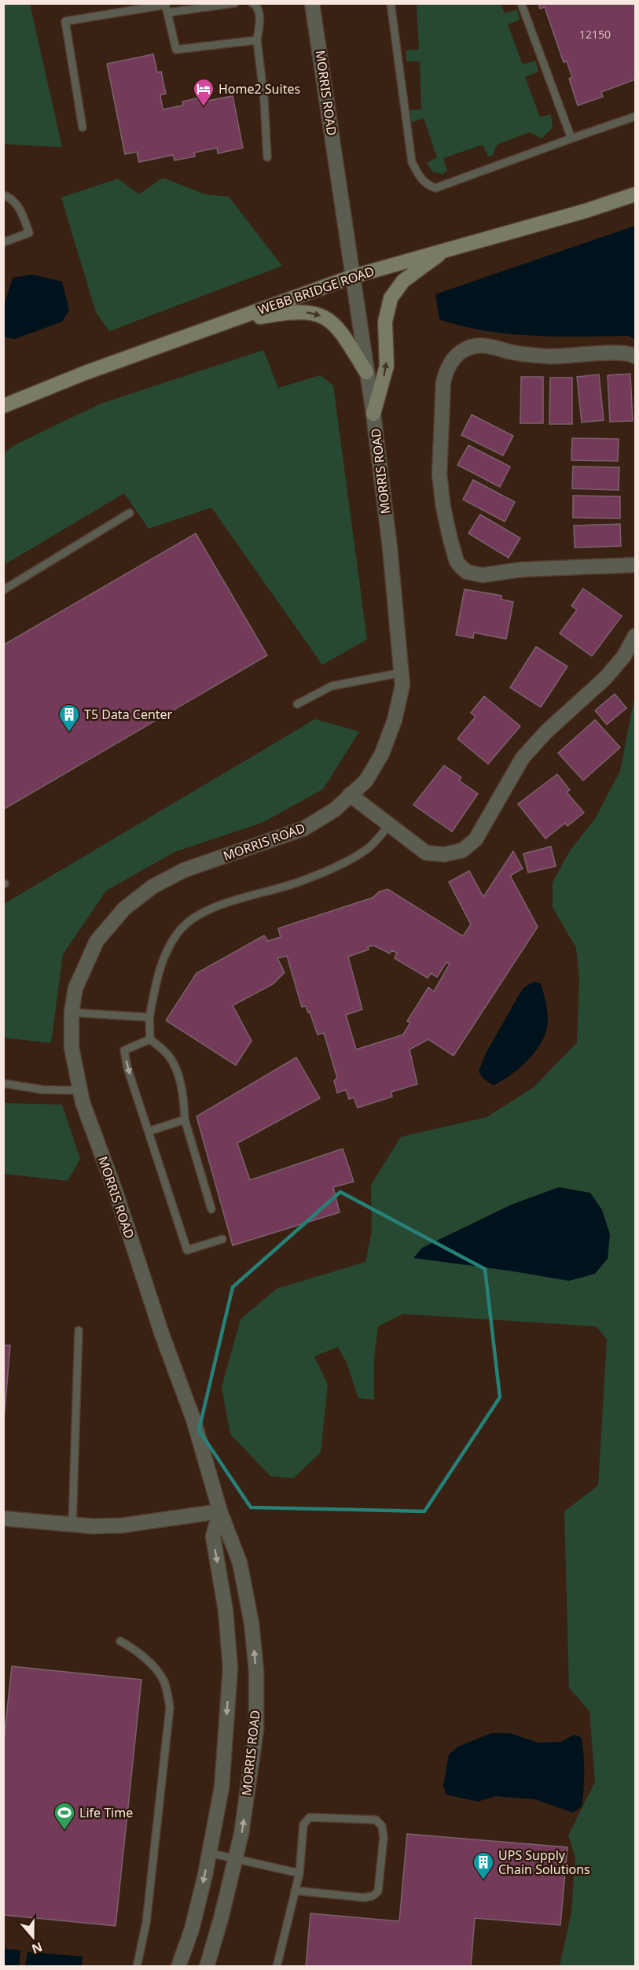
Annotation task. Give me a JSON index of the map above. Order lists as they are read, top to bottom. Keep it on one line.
{"streets":{"street":["MORRIS ROAD","WEBB BRIDGE ROAD"]},"crossings":[["MORRIS ROAD","WEBB BRIDGE ROAD"]],"places":{"hotel":["Home2 Suites"],"building":["T5 Data Center","UPS Supply Chain Solutions"],"sports":["Life Time"]},"house_numbers":["12150"],"north":"bottom"}
